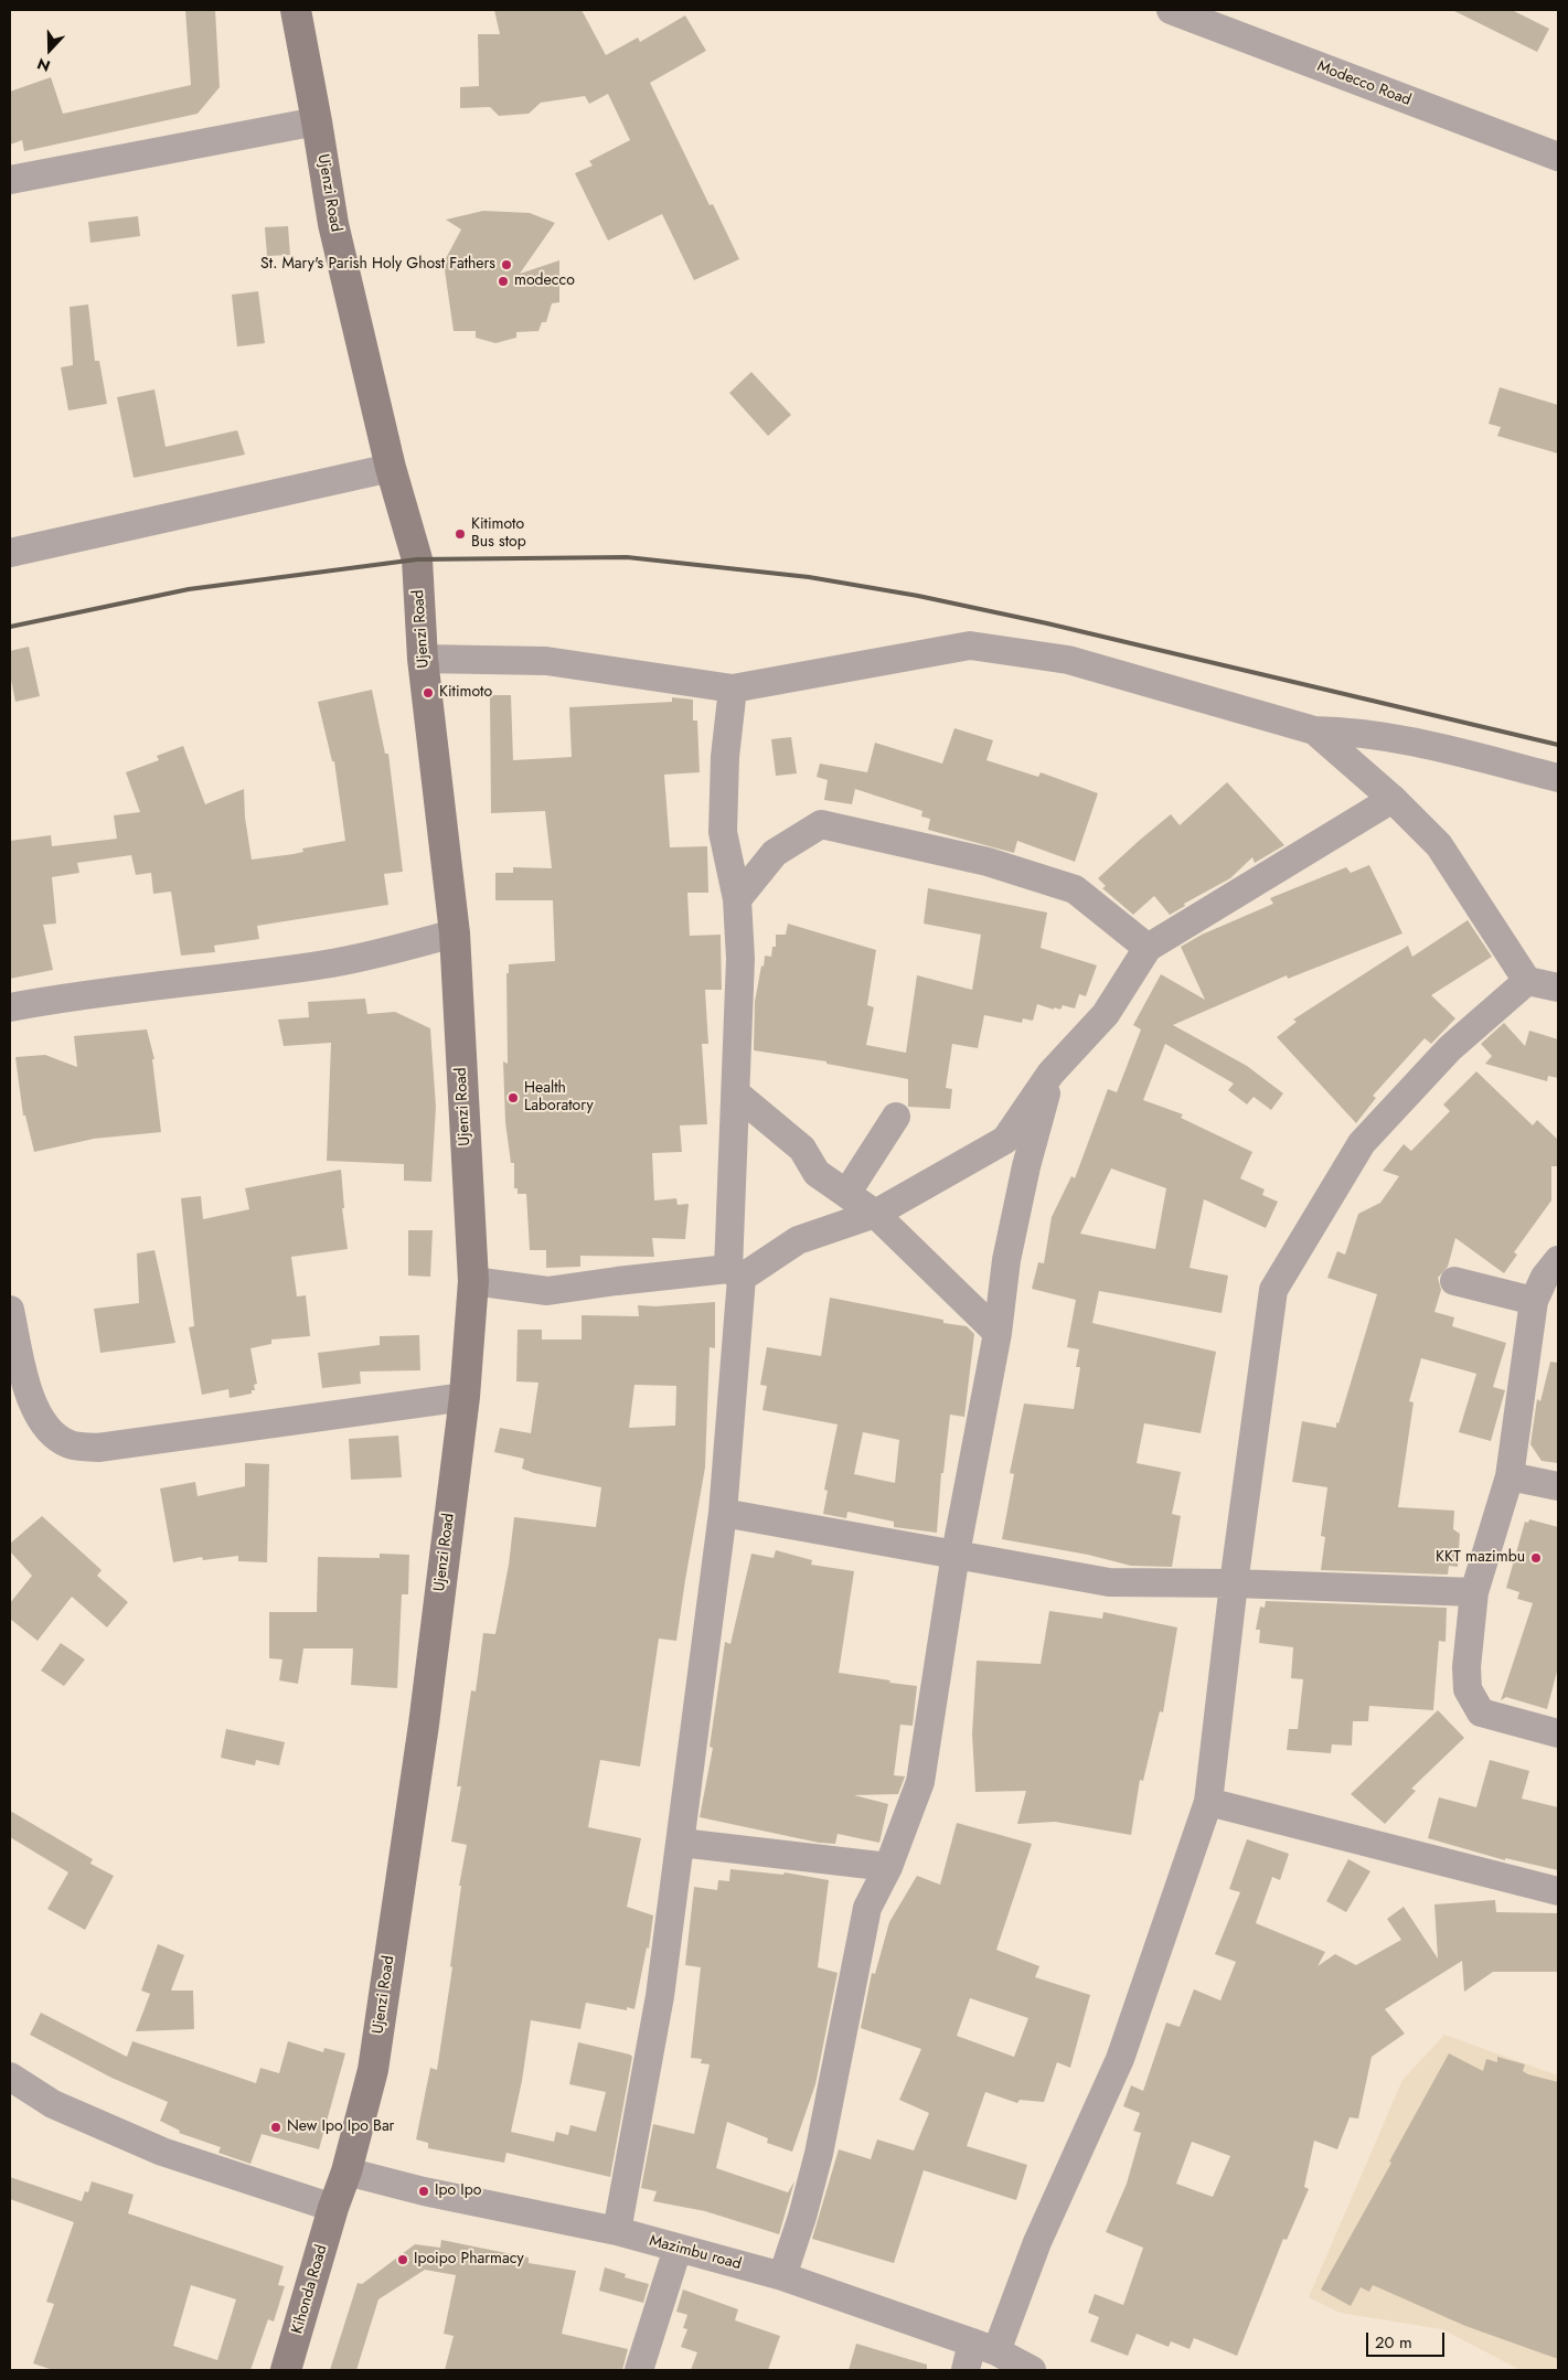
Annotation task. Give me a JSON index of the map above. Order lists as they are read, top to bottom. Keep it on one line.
{"streets":{"street":["Modecco Road","Ujenzi Road","Mazimbu road","Kihonda Road"]},"crossings":[["Ujenzi Road","Mazimbu road"],["Ujenzi Road","Kihonda Road"]],"places":["St. Mary's Parish Holy Ghost Fathers","modecco","Kitimoto Bus stop","Kitimoto","Health Laboratory","KKT mazimbu","New Ipo Ipo Bar","Ipo Ipo","Ipoipo Pharmacy"],"scale_bar":"20 m","north":"bottom"}
